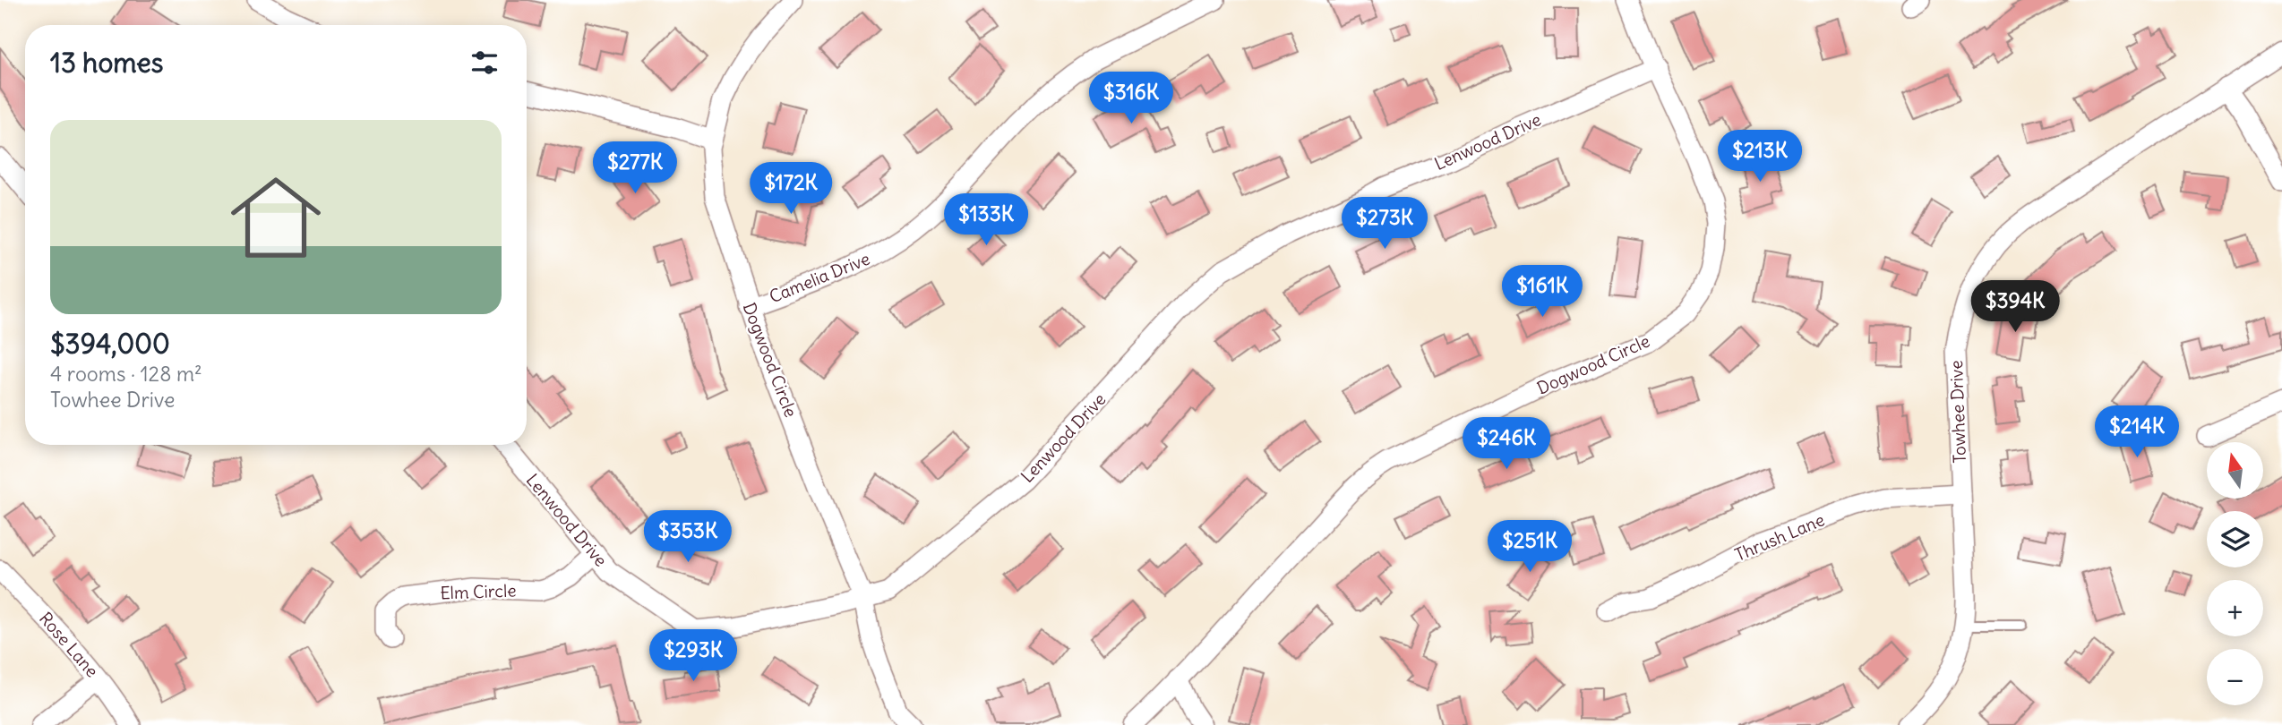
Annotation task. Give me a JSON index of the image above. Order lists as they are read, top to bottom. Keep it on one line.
{"streets":{"street":["Lenwood Drive","Camelia Drive","Dogwood Circle","Towhee Drive","Thrush Lane","Elm Circle","Rose Lane"]},"crossings":[["Lenwood Drive","Dogwood Circle"],["Lenwood Drive","Elm Circle"],["Camelia Drive","Dogwood Circle"],["Towhee Drive","Thrush Lane"]],"north":"top","page":{"heading":"13 homes","price":["$316K","$213K","$277K","$172K","$133K","$273K","$161K","$394K","$214K","$246K","$353K","$251K","$293K"],"list":[{"name":"$394,000","note":"4 rooms · 128 m² · Towhee Drive"}],"map_buttons":["+","−"]}}
